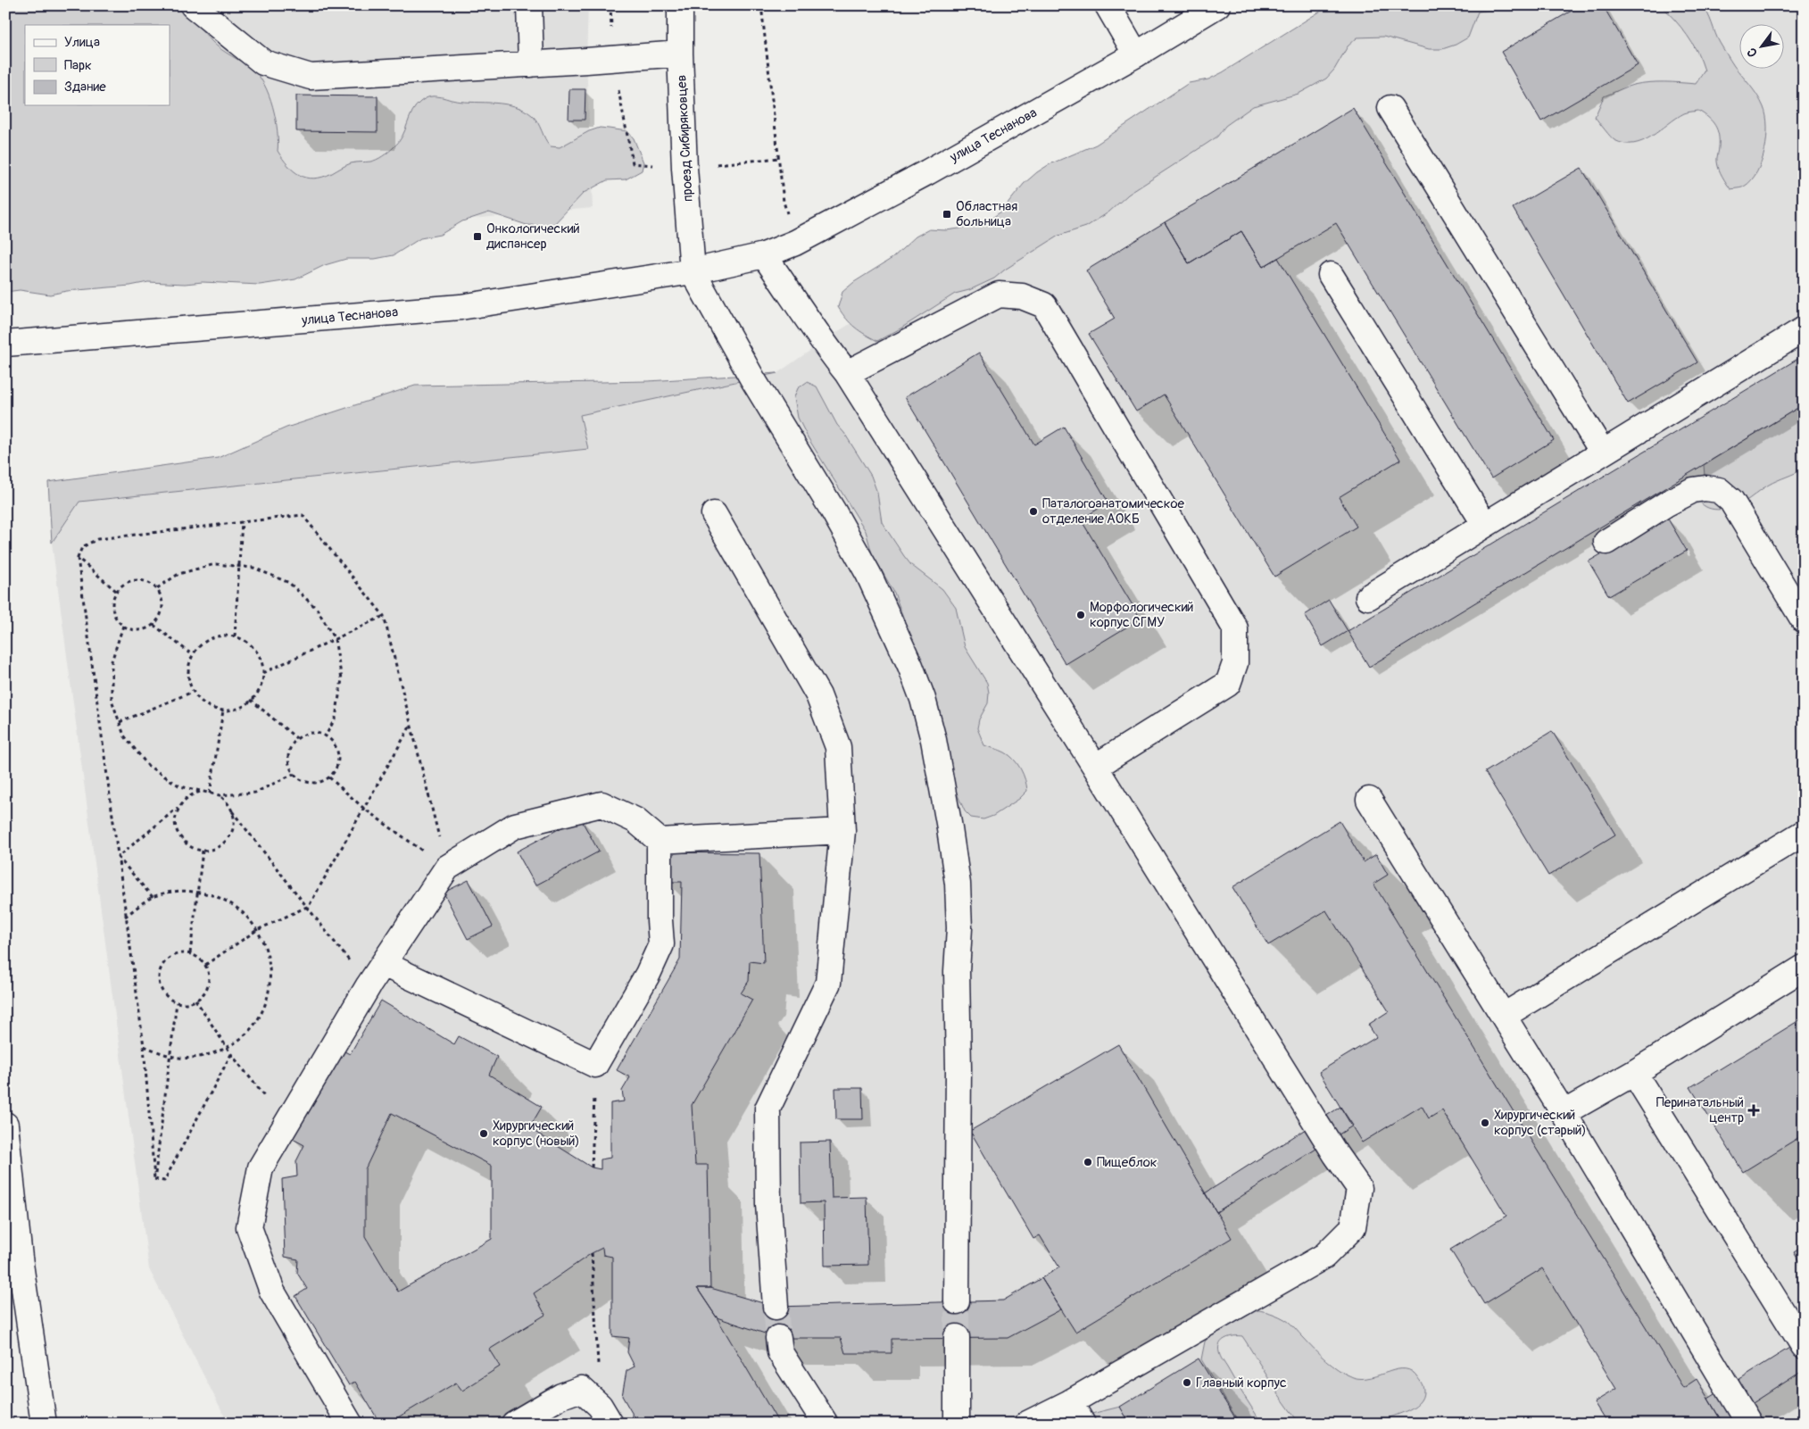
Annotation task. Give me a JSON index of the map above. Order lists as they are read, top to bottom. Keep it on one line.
{"streets":{"main road":["улица Теснанова","проезд Сибиряковцев"]},"crossings":[["улица Теснанова","проезд Сибиряковцев"]],"places":{"transit":["Областная больница","Онкологический диспансер"],"other":["Паталогоанатомическое отделение АОКБ","Морфологический корпус СГМУ","Хирургический корпус (старый)","Хирургический корпус (новый)","Пищеблок","Главный корпус"],"health":["Перинатальный центр"]},"legend":["Улица","Парк","Здание"],"north":"bottom left"}
